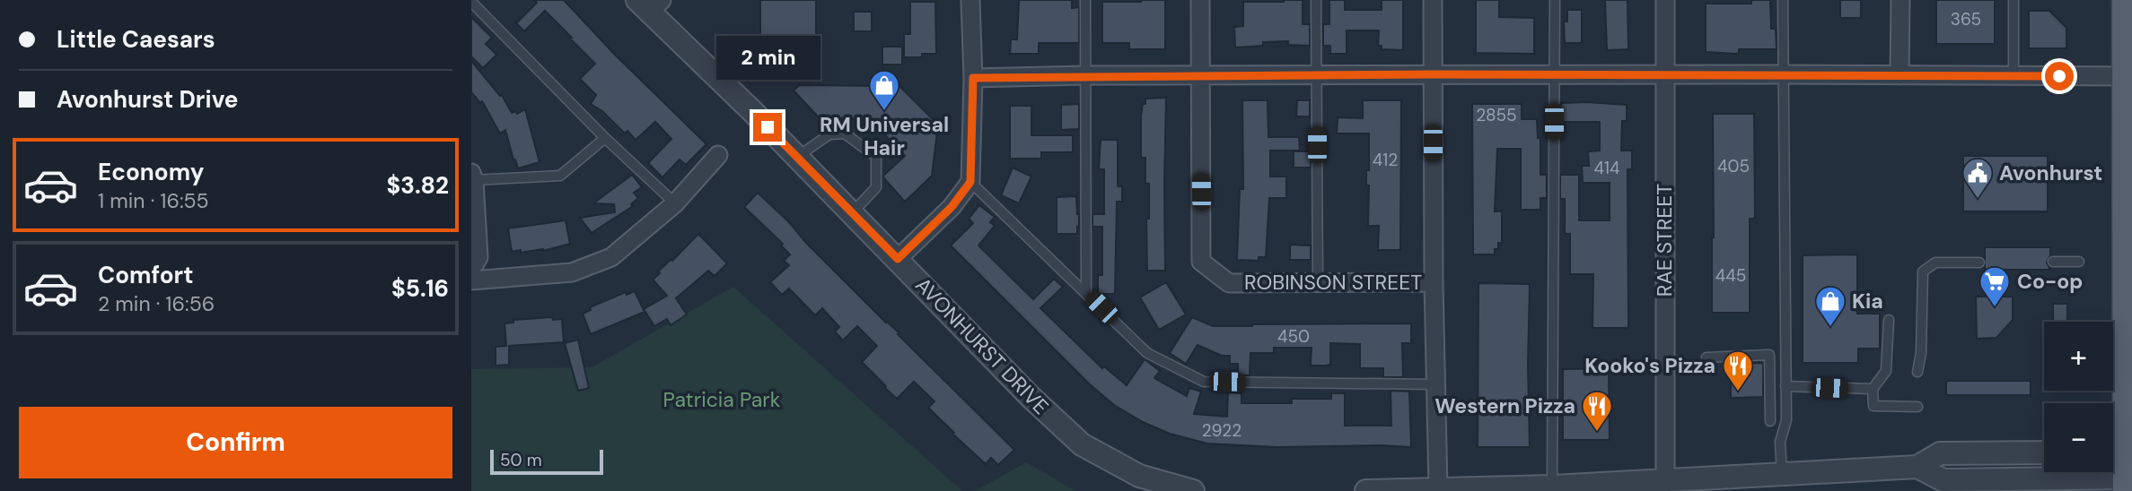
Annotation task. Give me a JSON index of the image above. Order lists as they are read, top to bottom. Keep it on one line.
{"streets":{"street":["RAE STREET","ROBINSON STREET","AVONHURST DRIVE"]},"parks":["Patricia Park"],"places":{"shop":["RM Universal Hair","Kia"],"public building":["Avonhurst"],"supermarket":["Co-op"],"restaurant":["Kooko's Pizza","Western Pizza"]},"house_numbers":["365","2855","412","405","414","445","450","2922"],"scale_bar":"50 m","page":{"banner":["Little Caesars","Avonhurst Drive"],"bubble":"2 min","list":[{"name":"Economy","note":"1 min · 16:55","value":"$3.82"},{"name":"Comfort","note":"2 min · 16:56","value":"$5.16"}],"map_buttons":["+","−"],"buttons":"Confirm","scale":"50 m"}}
